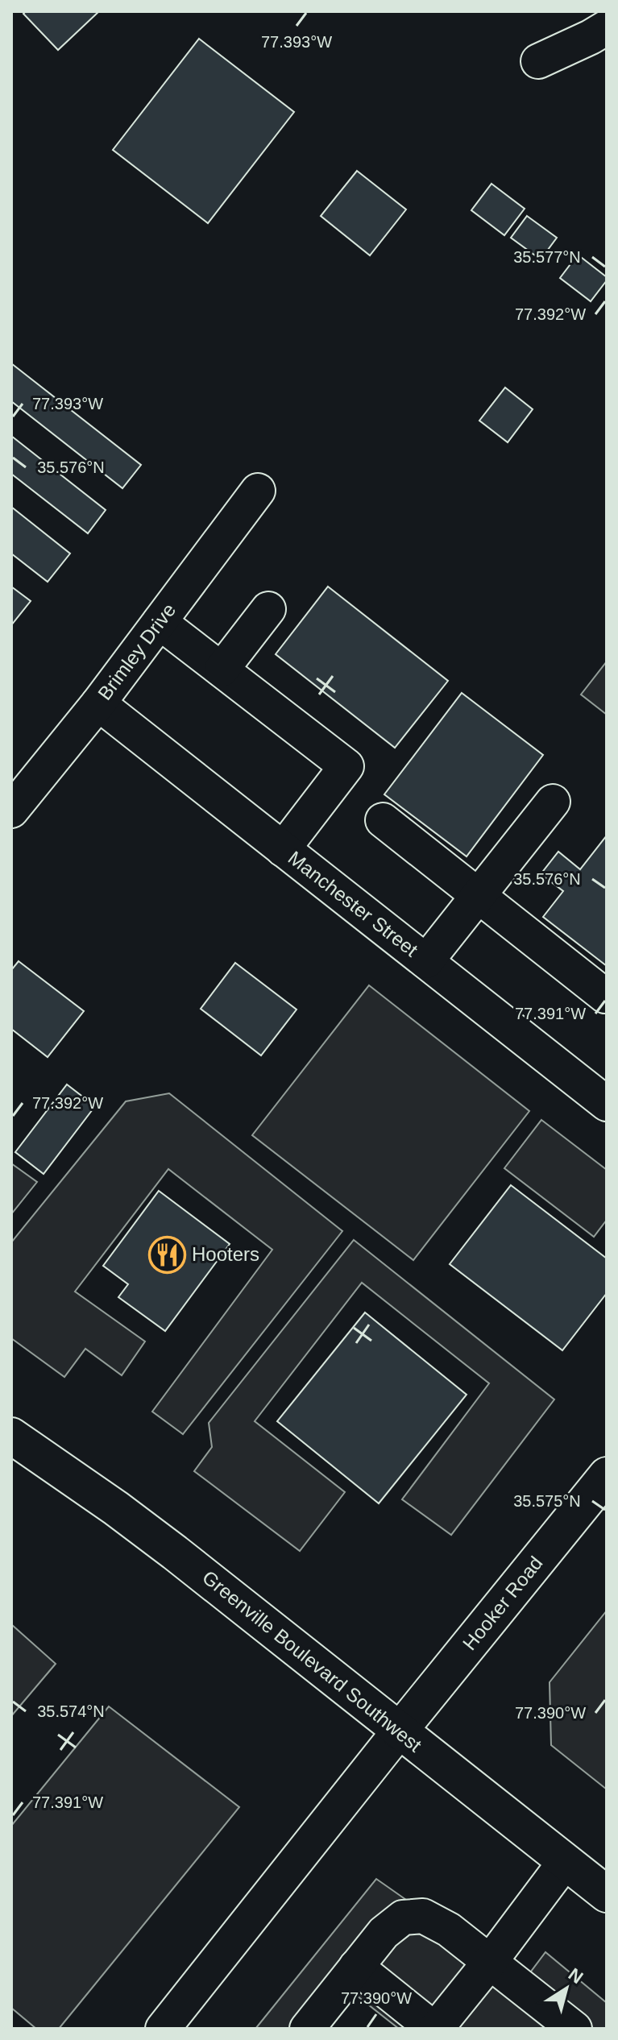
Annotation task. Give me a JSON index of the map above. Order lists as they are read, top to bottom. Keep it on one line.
{"streets":{"main road":["Hooker Road","Greenville Boulevard Southwest"],"street":["Brimley Drive","Manchester Street"]},"crossings":[["Brimley Drive","Manchester Street"],["Hooker Road","Greenville Boulevard Southwest"]],"places":{"restaurant":["Hooters"]},"north":"top right","coordinates":["77.393°W","35.577°N","77.392°W","35.576°N","77.391°W","35.575°N","35.574°N","77.390°W"]}
